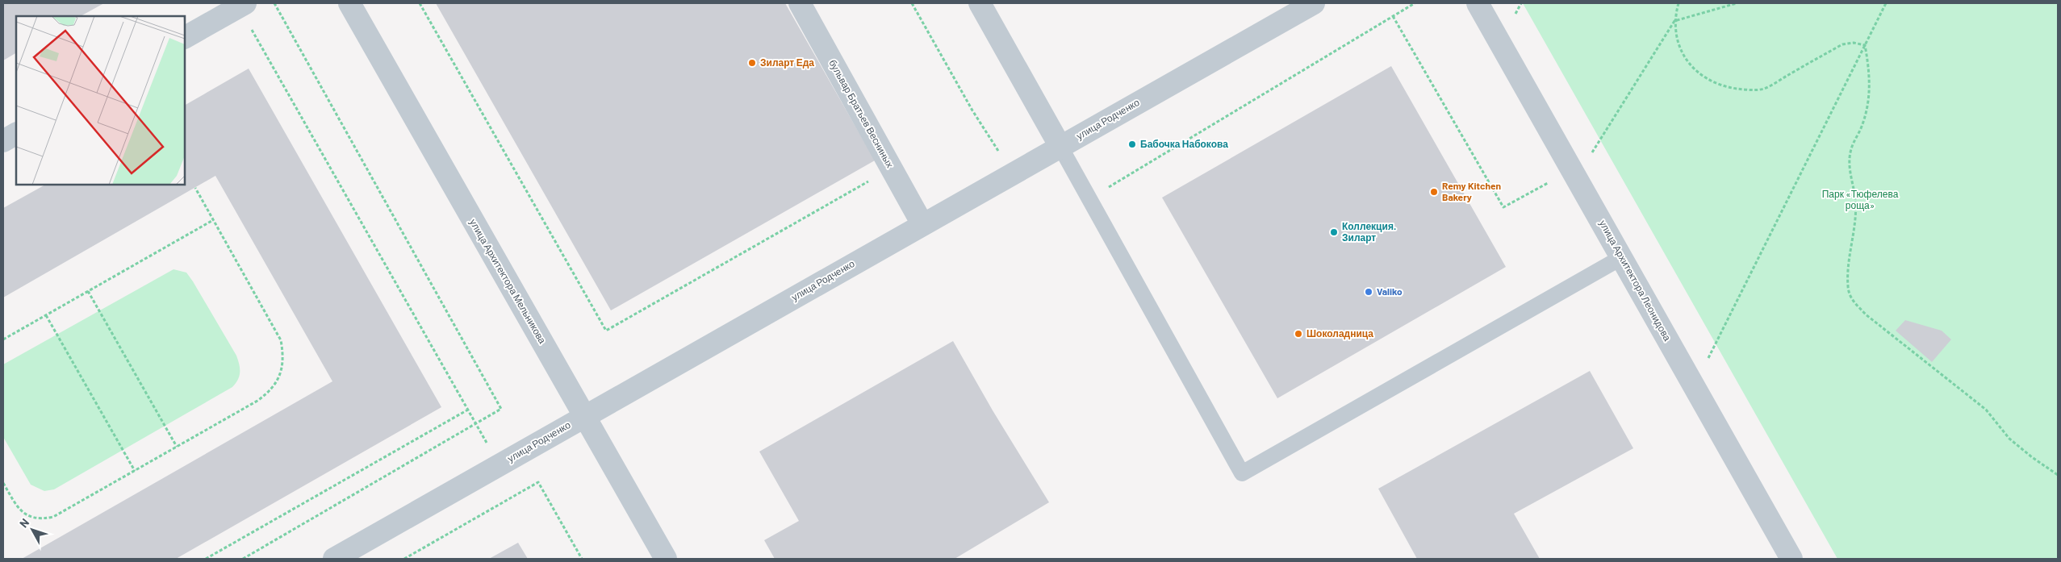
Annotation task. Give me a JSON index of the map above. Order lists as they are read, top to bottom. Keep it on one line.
{"streets":{"street":["бульвар Братьев Весниных","улица Родченко","улица Архитектора Леонидова","улица Архитектора Мельникова"]},"crossings":[["бульвар Братьев Весниных","улица Родченко"],["улица Родченко","улица Архитектора Мельникова"]],"parks":["Парк «Тюфелева роща»"],"places":["Зиларт Еда","Бабочка Набокова","Remy Kitchen Bakery","Коллекция. Зиларт","Valiko","Шоколадница"],"north":"top left"}
